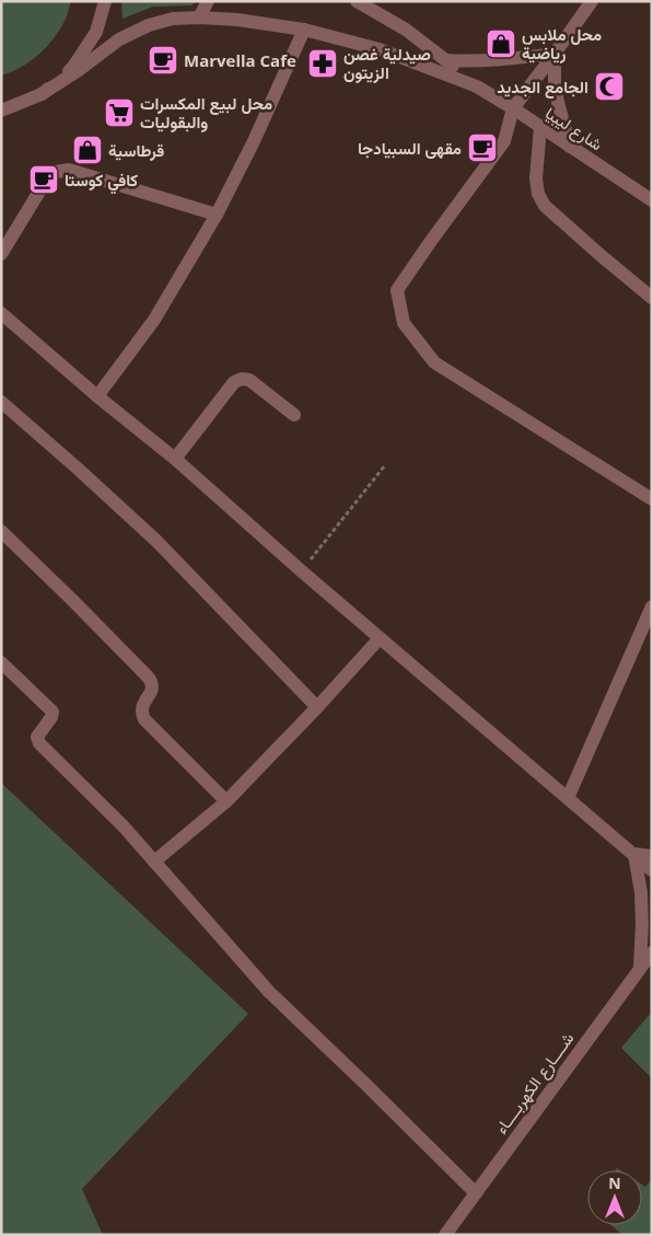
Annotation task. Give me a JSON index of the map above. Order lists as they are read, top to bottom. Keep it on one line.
{"streets":{"street":["شارع ليبيا","شــــارع الكهربــــاء"]},"places":{"shop":["محل ملابس رياضية","قرطاسية"],"cafe":["Marvella Cafe","مقهى السبيادجا","كافي كوستا"],"pharmacy":["صيدلية غصن الزيتون"],"mosque":["الجامع الجديد"],"supermarket":["محل لبيع المكسرات والبقوليات"]},"north":"top"}
